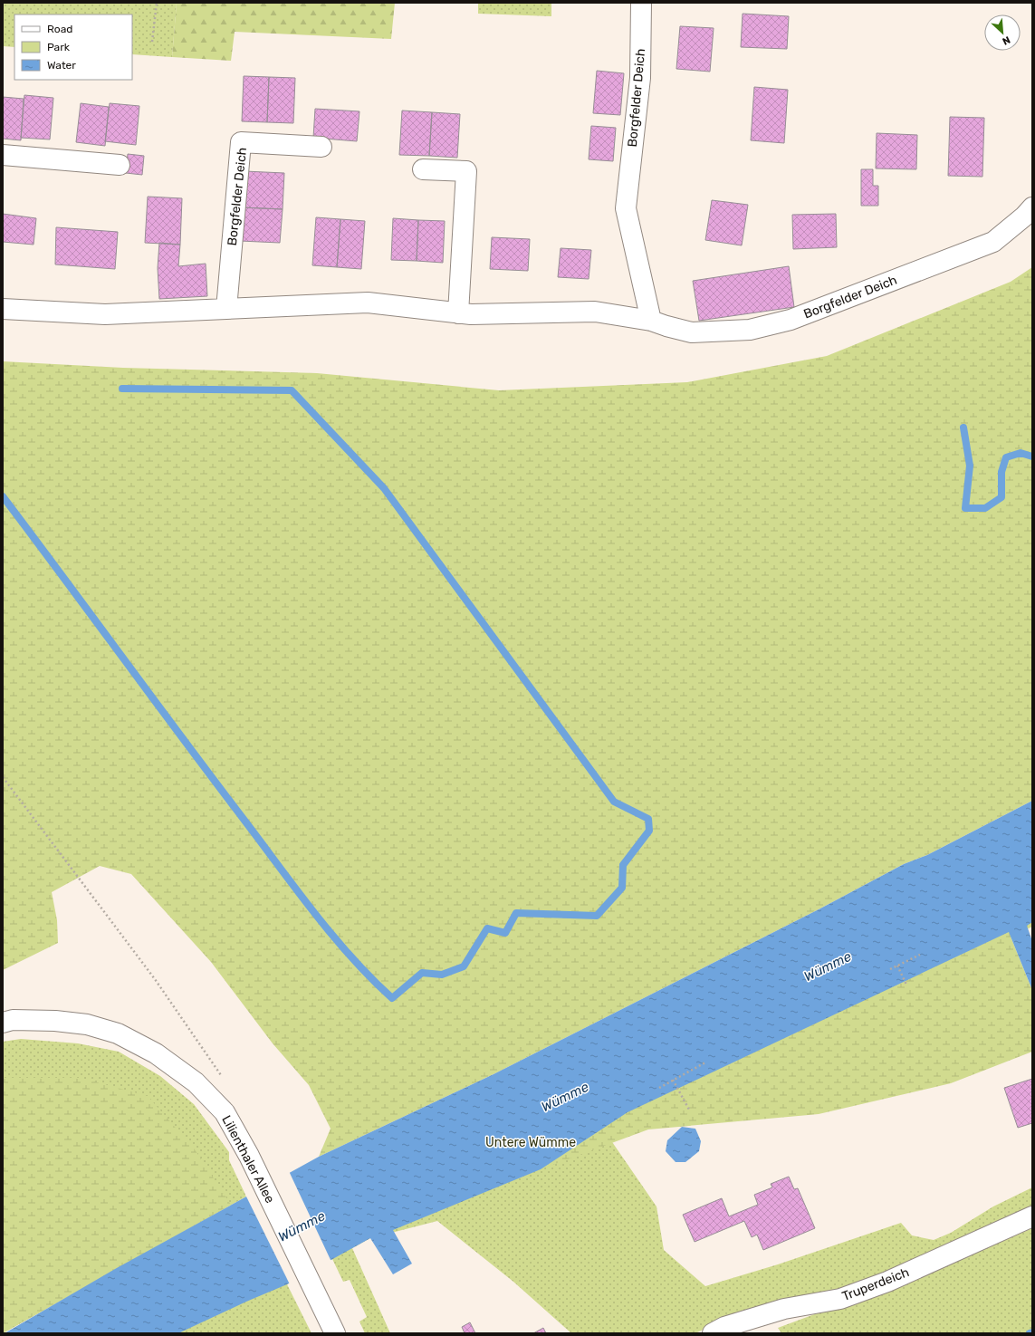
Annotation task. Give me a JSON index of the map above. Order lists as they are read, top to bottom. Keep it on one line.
{"streets":{"street":["Borgfelder Deich","Lilienthaler Allee","Truperdeich"]},"water":["Wümme"],"parks":["Untere Wümme"],"legend":["Road","Park","Water"],"north":"bottom right"}
